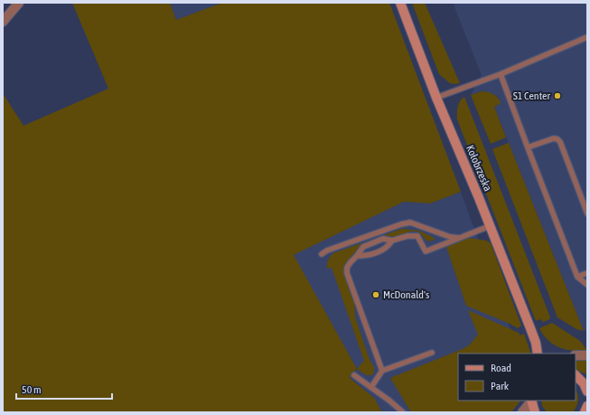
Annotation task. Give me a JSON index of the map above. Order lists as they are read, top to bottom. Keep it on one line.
{"streets":{"main road":["Kołobrzeska"]},"places":["S1 Center","McDonald's"],"legend":["Road","Park"],"scale_bar":"50 m"}
